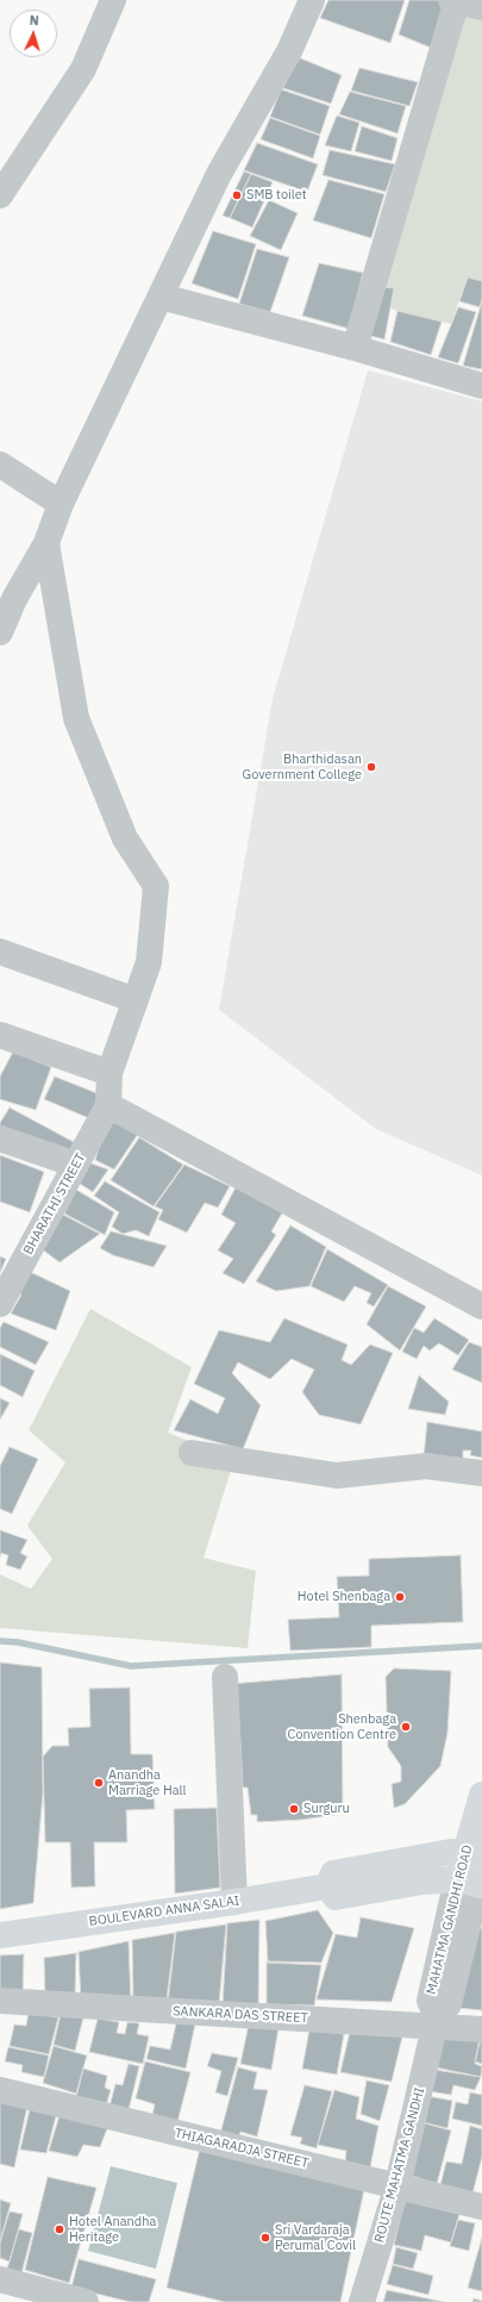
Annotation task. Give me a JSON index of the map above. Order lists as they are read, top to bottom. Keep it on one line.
{"streets":{"main road":["BOULEVARD ANNA SALAI","MAHATMA GANDHI ROAD"],"street":["BHARATHI STREET","SANKARA DAS STREET","THIAGARADJA STREET","ROUTE MAHATMA GANDHI"]},"crossings":[["MAHATMA GANDHI ROAD","SANKARA DAS STREET"],["MAHATMA GANDHI ROAD","ROUTE MAHATMA GANDHI"],["SANKARA DAS STREET","ROUTE MAHATMA GANDHI"],["THIAGARADJA STREET","ROUTE MAHATMA GANDHI"]],"places":["SMB toilet","Bharthidasan Government College","Hotel Shenbaga","Shenbaga Convention Centre","Anandha Marriage Hall","Surguru","Hotel Anandha Heritage","Sri Vardaraja Perumal Covil"],"north":"top"}
